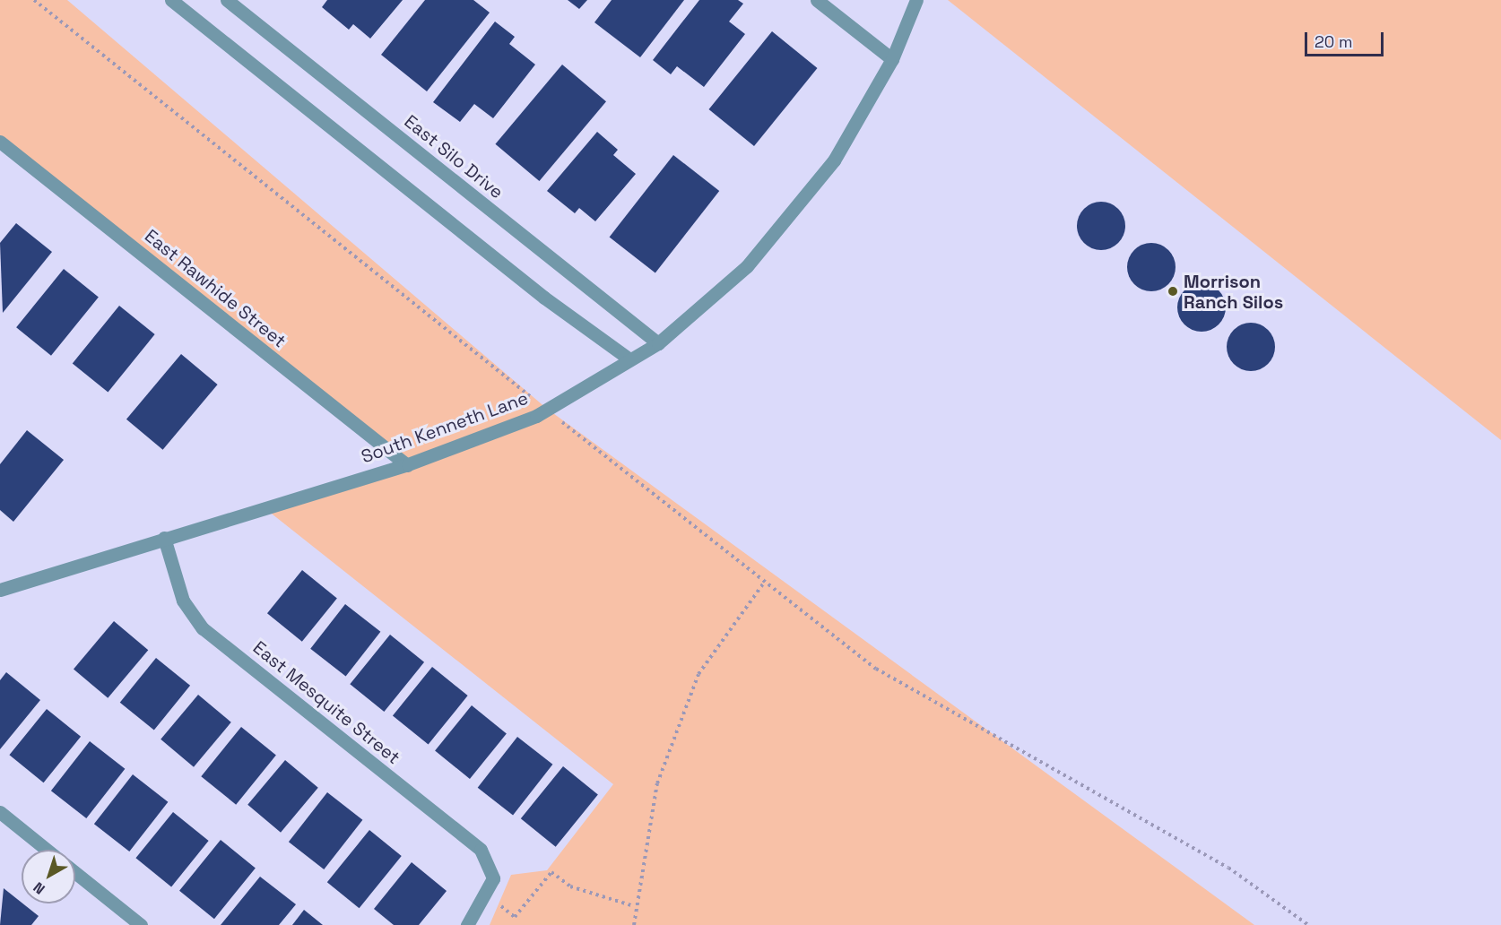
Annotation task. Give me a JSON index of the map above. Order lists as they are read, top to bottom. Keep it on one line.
{"streets":{"street":["East Silo Drive","East Rawhide Street","South Kenneth Lane","East Mesquite Street"]},"crossings":[["East Silo Drive","South Kenneth Lane"],["East Rawhide Street","South Kenneth Lane"],["South Kenneth Lane","East Mesquite Street"]],"places":["Morrison Ranch Silos"],"scale_bar":"20 m","north":"bottom left"}
